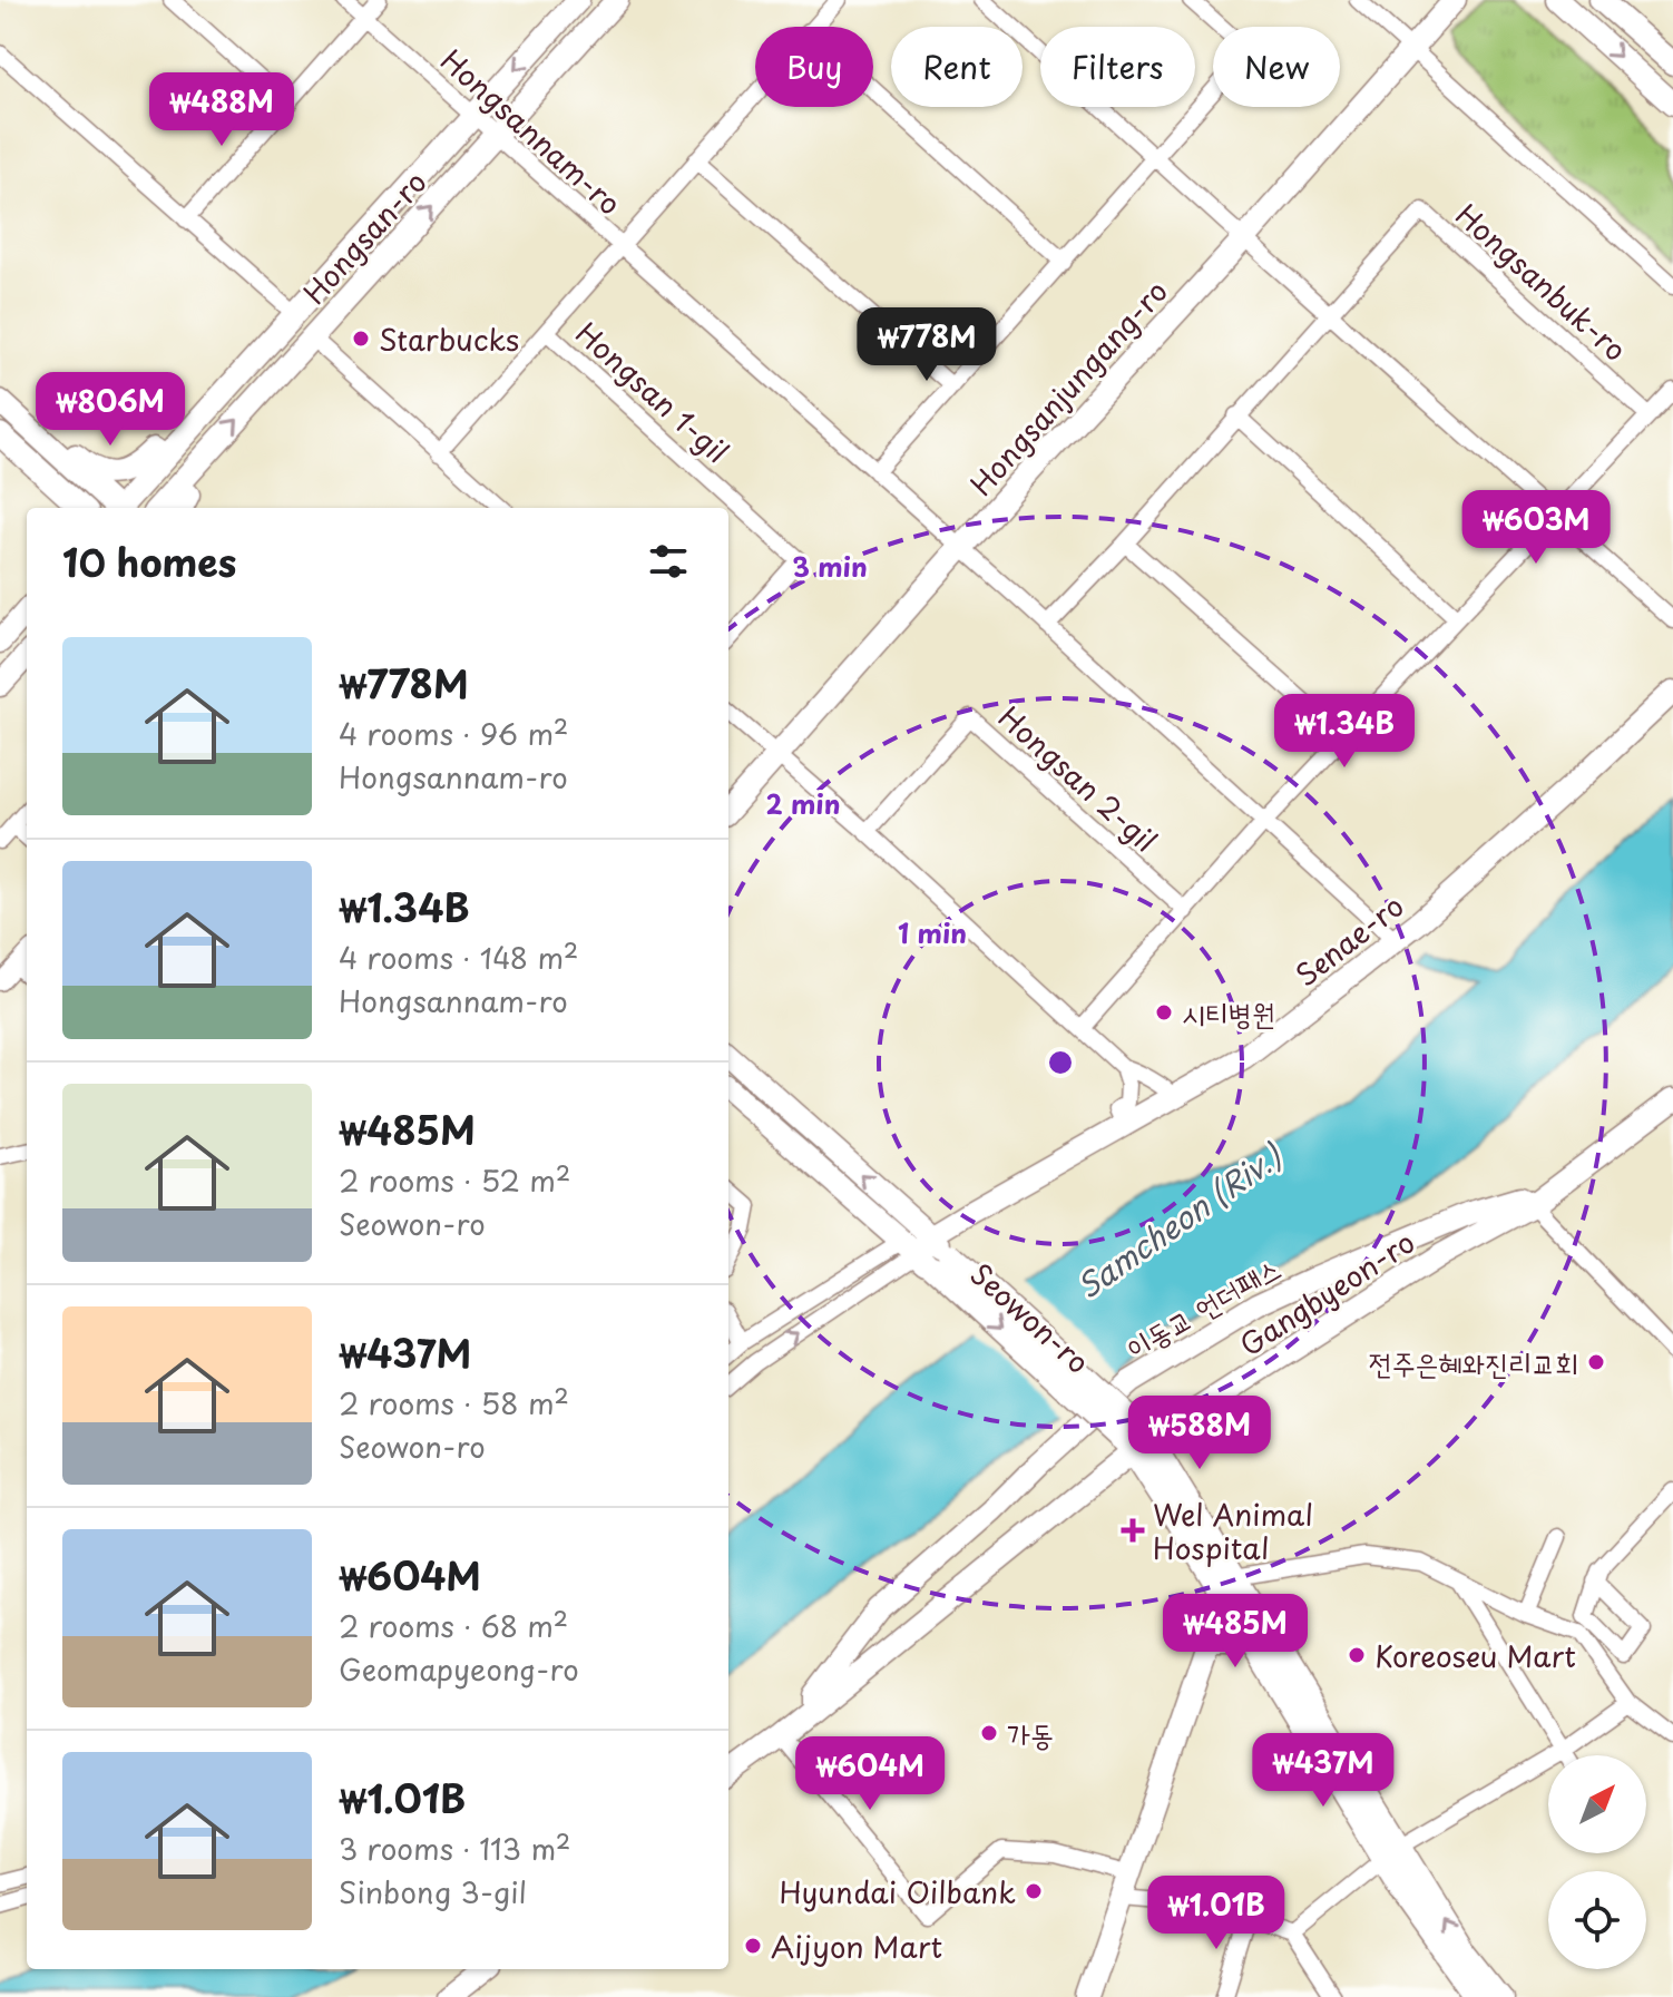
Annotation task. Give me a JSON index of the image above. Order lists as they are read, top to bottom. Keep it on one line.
{"streets":{"street":["Hongsannam-ro","Hongsan-ro","Hongsanbuk-ro","Hongsanjungang-ro","Hongsan 1-gil","Hongsan 2-gil","Senae-ro","Gangbyeon-ro","이동교 언더패스","Seowon-ro"]},"crossings":[["Hongsannam-ro","Hongsan-ro"],["Hongsannam-ro","Hongsanjungang-ro"],["Hongsannam-ro","Hongsan 1-gil"],["Hongsannam-ro","Senae-ro"],["Senae-ro","Seowon-ro"],["Gangbyeon-ro","이동교 언더패스"],["Gangbyeon-ro","Seowon-ro"]],"water":["Samcheon (Riv.)"],"places":{"other":["Starbucks","시티병원","전주은혜와진리교회","Koreoseu Mart","가동","Hyundai Oilbank","Aijyon Mart"],"health":["Wel Animal Hospital"]},"north":"top right","page":{"chip":["Buy","Rent","Filters","New"],"price":["₩488M","₩778M","₩806M","₩603M","₩1.34B","₩588M","₩485M","₩437M","₩604M","₩1.01B"],"heading":"10 homes","list":[{"name":"₩778M","note":"4 rooms · 96 m² · Hongsannam-ro"},{"name":"₩1.34B","note":"4 rooms · 148 m² · Hongsannam-ro"},{"name":"₩485M","note":"2 rooms · 52 m² · Seowon-ro"},{"name":"₩437M","note":"2 rooms · 58 m² · Seowon-ro"},{"name":"₩604M","note":"2 rooms · 68 m² · Geomapyeong-ro"},{"name":"₩1.01B","note":"3 rooms · 113 m² · Sinbong 3-gil"}]},"rings":["3 min","2 min","1 min"]}
